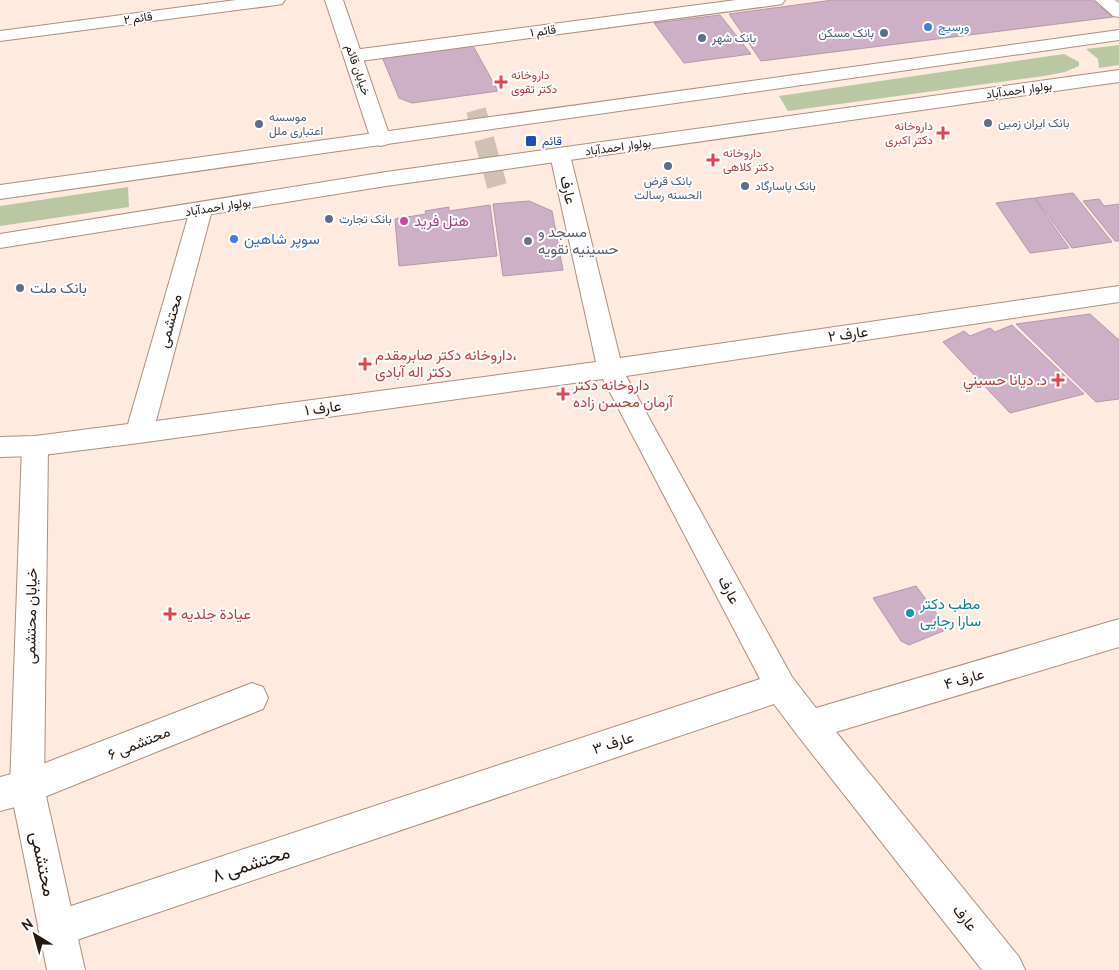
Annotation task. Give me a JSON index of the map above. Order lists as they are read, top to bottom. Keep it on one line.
{"streets":{"street":["قائم ۲","قائم ۱","خیابان قائم","بولوار احمدآباد","عارف","محتشمی","عارف ۲","عارف ۱","خیابان محتشمی","عارف ۴","محتشمی ۶","عارف ۳","محتشمی ۸"]},"crossings":[["قائم ۱","خیابان قائم"],["بولوار احمدآباد","عارف"],["بولوار احمدآباد","محتشمی"],["عارف","عارف ۲"],["عارف","عارف ۱"],["عارف","عارف ۴"],["عارف","عارف ۳"],["محتشمی","عارف ۱"],["محتشمی","خیابان محتشمی"],["محتشمی","محتشمی ۶"],["محتشمی","محتشمی ۸"],["عارف ۲","عارف ۱"],["عارف ۱","خیابان محتشمی"],["خیابان محتشمی","محتشمی ۶"],["عارف ۳","محتشمی ۸"]],"places":{"other":["ورسیج","بانک مسکن","بانک شهر","بانک ایران زمین","موسسه اعتباری ملل","بانک قرض الحسنه رسالت","بانک پاسارگاد","بانک تجارت","هتل فرید","سوپر شاهین","مسجد و حسینیه نقویه","بانک ملت","مطب دکتر سارا رجایی"],"health":["داروخانه دکتر تقوی","داروخانه دکتر اکبری","داروخانه دکتر کلاهی","داروخانه دکتر صابرمقدم، دکتر اله آبادی","د. ديانا حسيني","داروخانه دکتر آرمان محسن زاده","عيادة جلديه"],"transit":["قائم"]},"north":"top left"}
